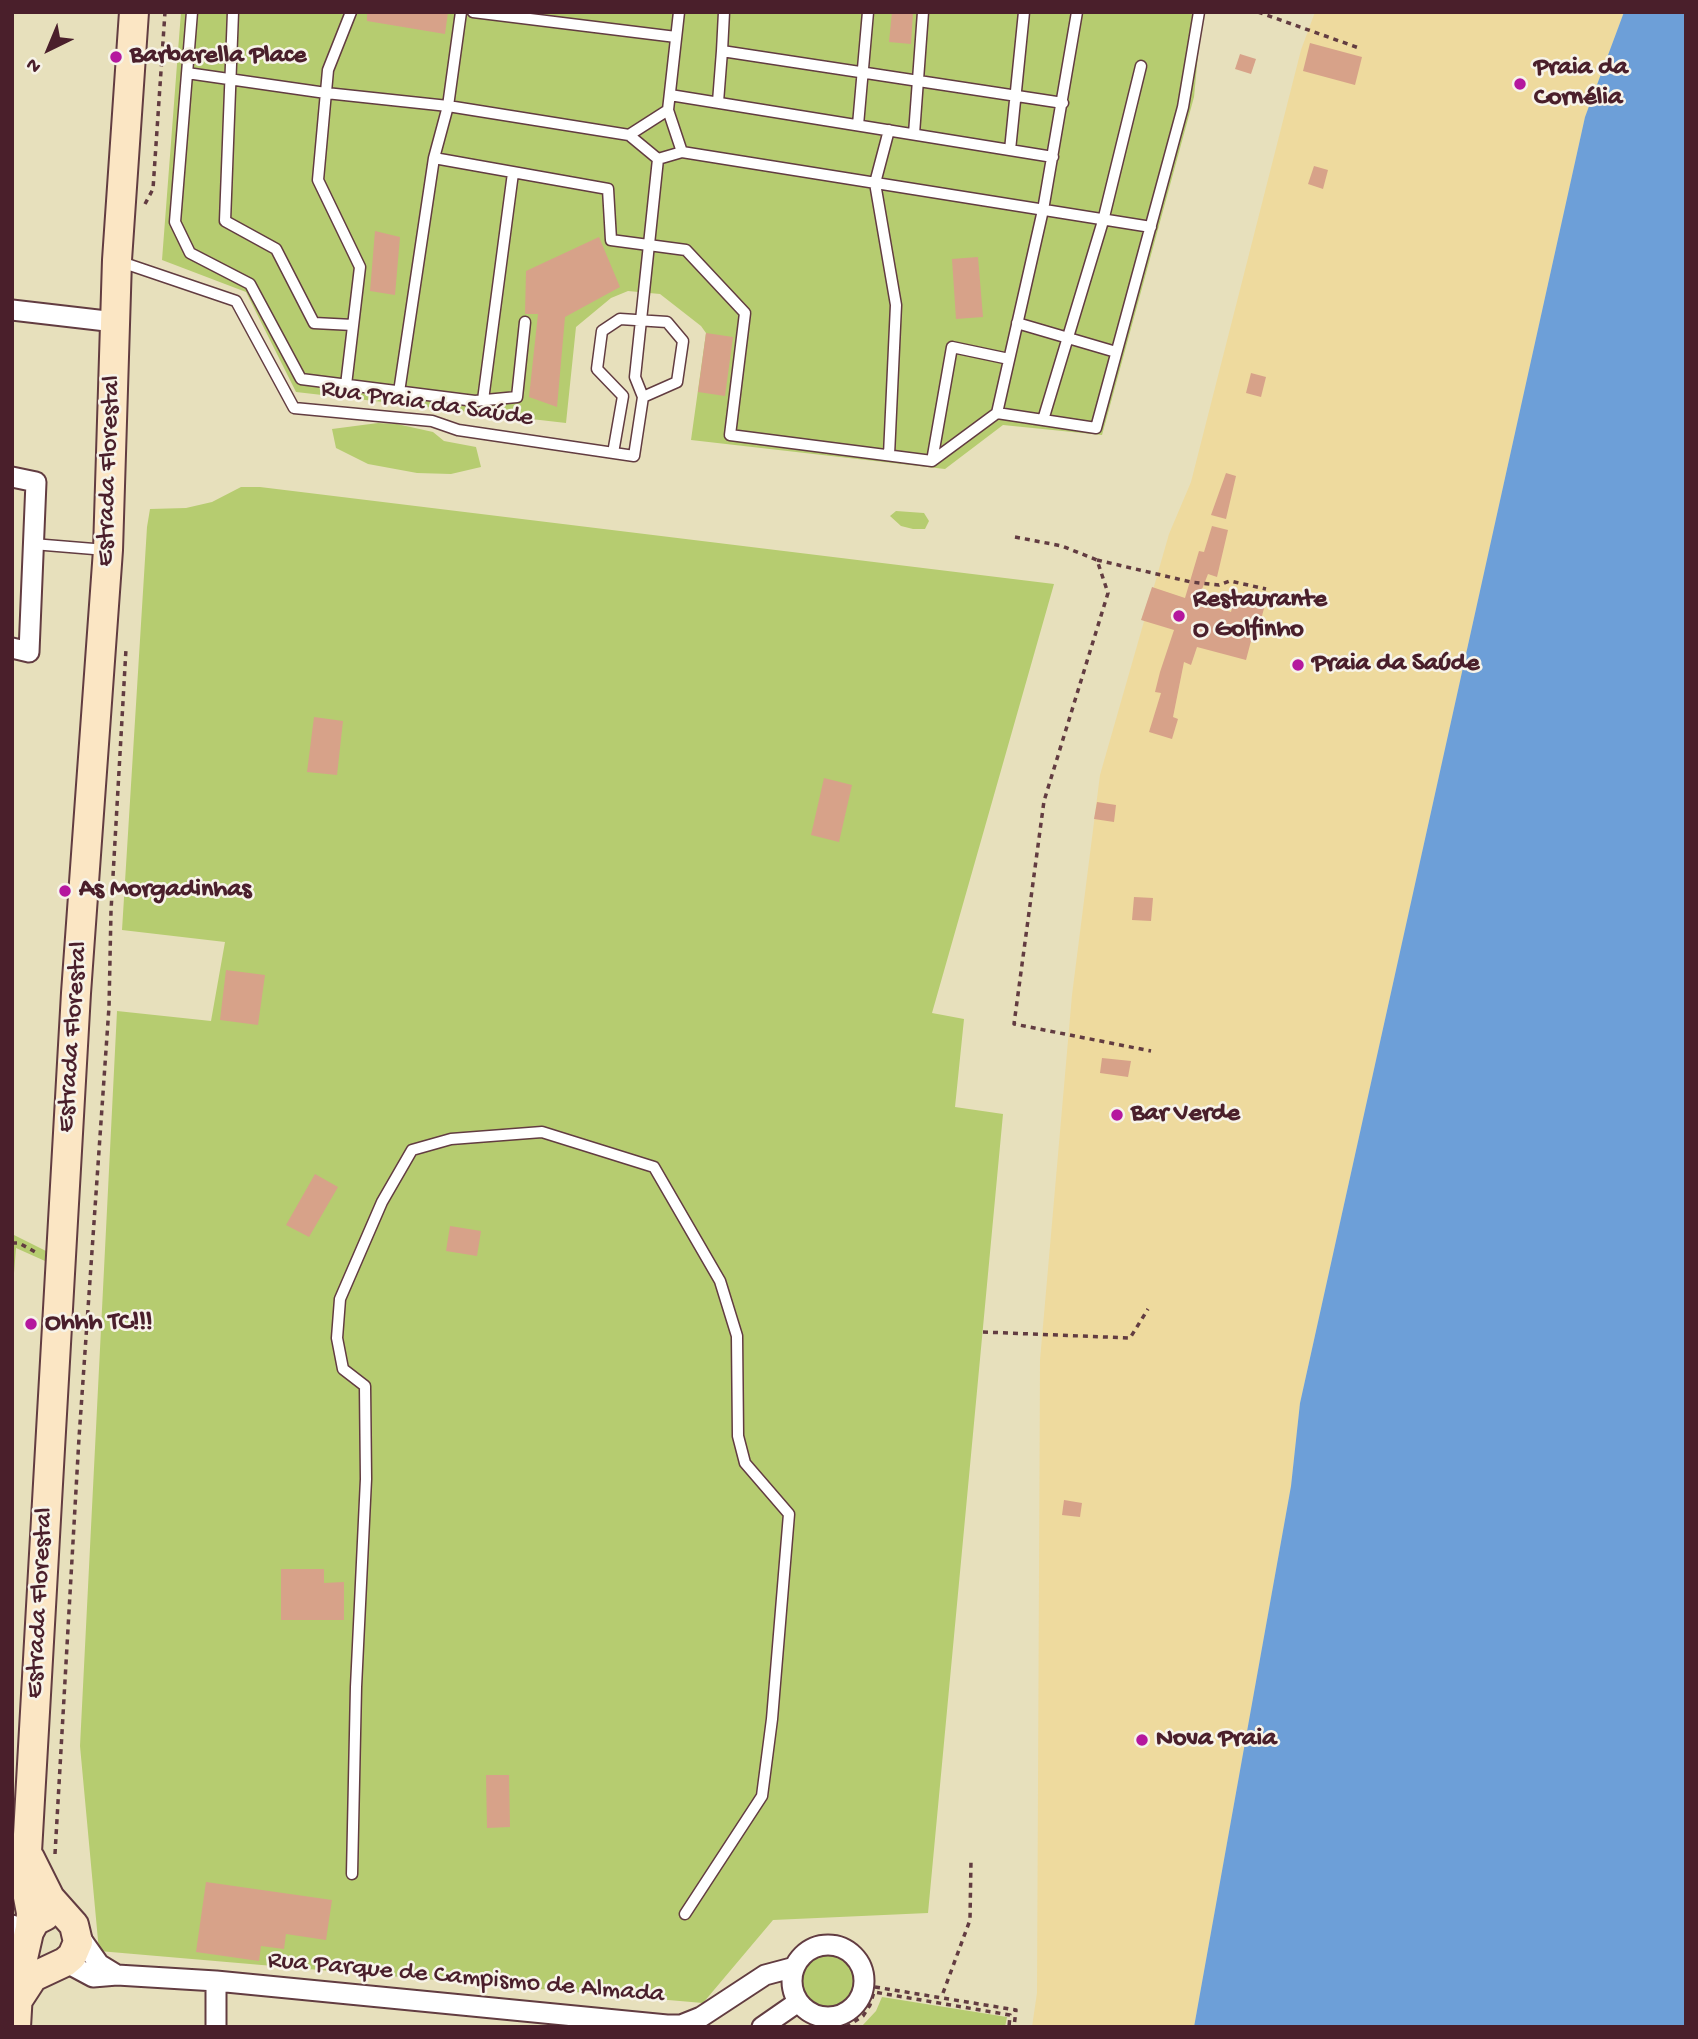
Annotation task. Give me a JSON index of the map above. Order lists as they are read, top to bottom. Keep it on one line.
{"streets":{"main road":["Estrada Florestal"],"street":["Rua Parque de Campismo de Almada"],"lane":["Rua Praia da Saúde"]},"crossings":[["Rua Praia da Saúde","Estrada Florestal"],["Estrada Florestal","Rua Parque de Campismo de Almada"]],"places":["Barbarella Place","Praia da Cornélia","Restaurante O Golfinho","Praia da Saúde","As Morgadinhas","Bar Verde","Ohhh TC!!!","Nova Praia"],"north":"bottom left"}
